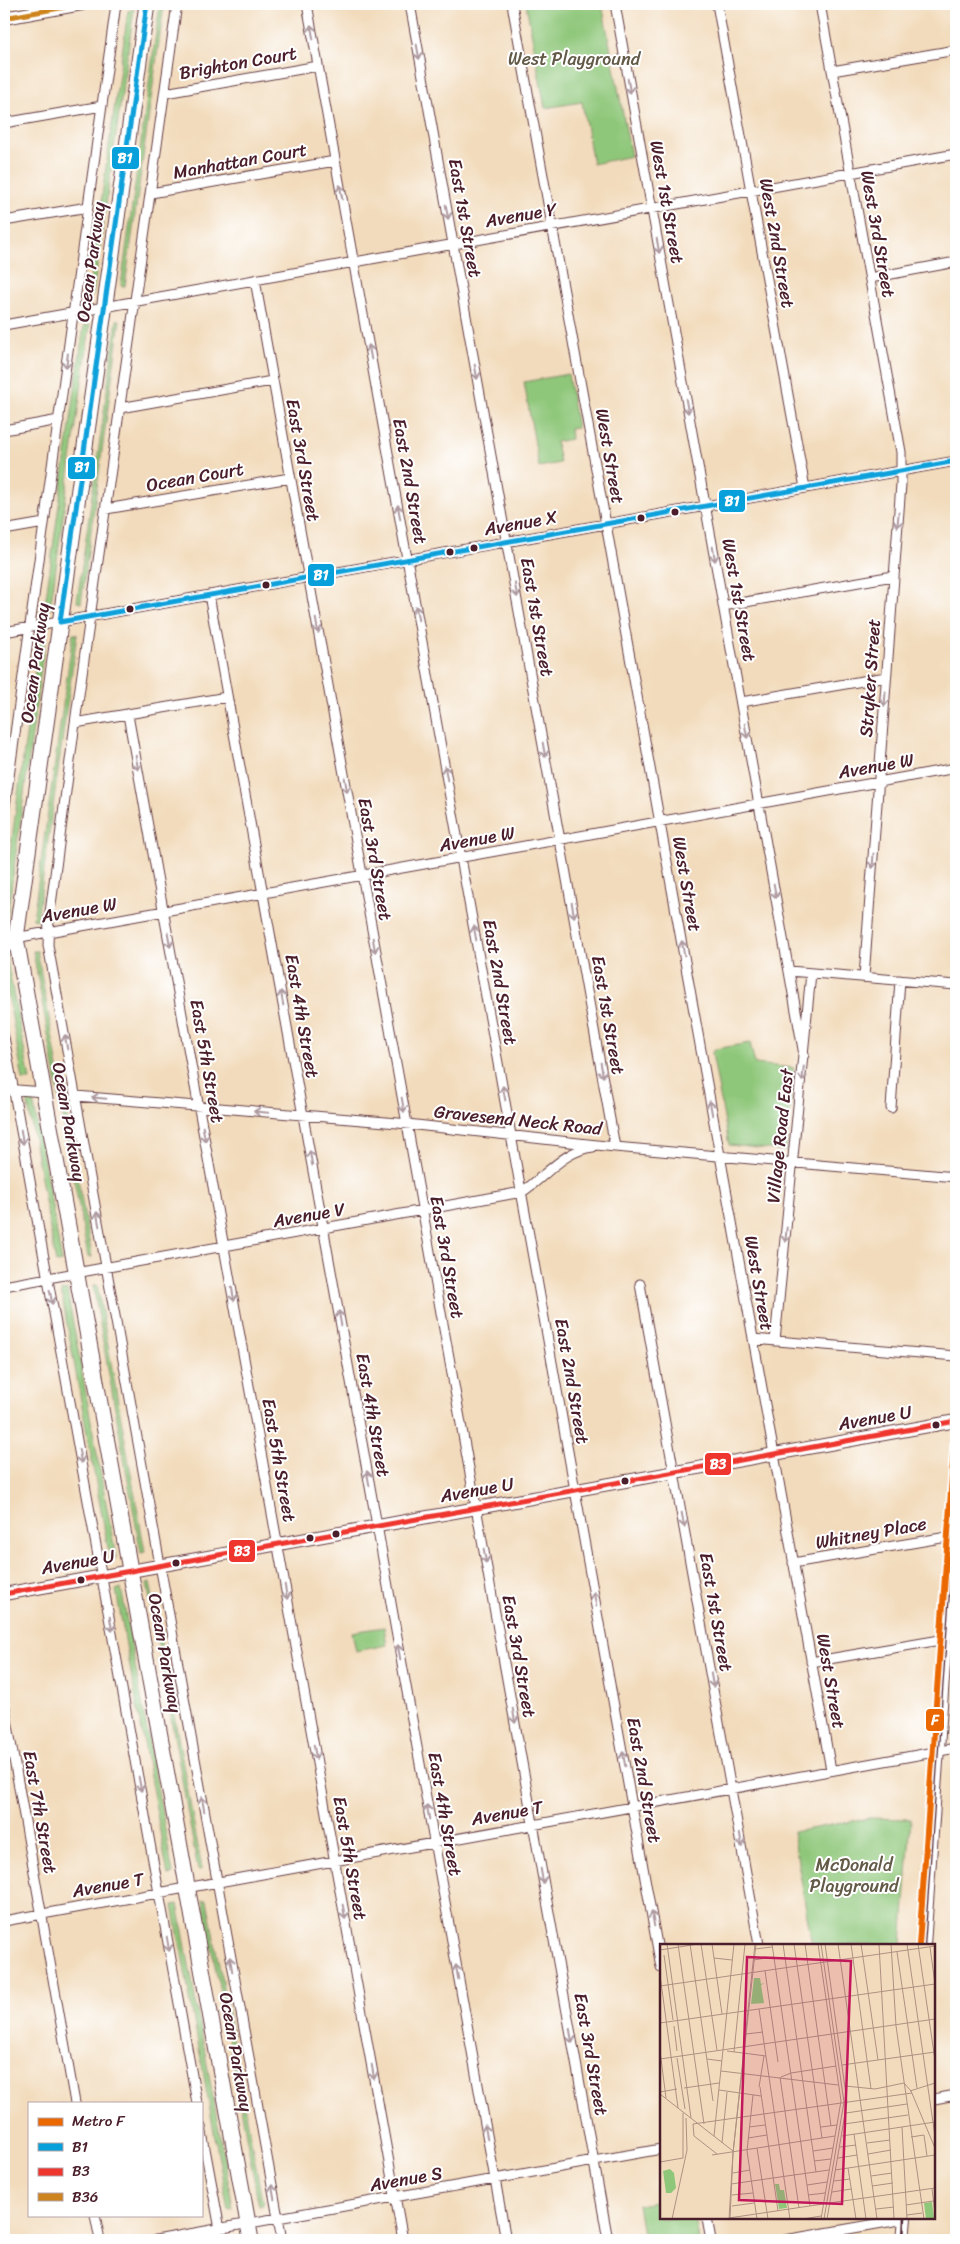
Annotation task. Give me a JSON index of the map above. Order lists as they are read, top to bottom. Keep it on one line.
{"streets":{"main road":["Ocean Parkway","Avenue U"],"street":["Brighton Court","Manhattan Court","West 1st Street","Avenue Y","East 1st Street","West 3rd Street","West 2nd Street","West Street","East 3rd Street","Ocean Court","East 2nd Street","Avenue X","Stryker Street","Avenue W","East 4th Street","East 5th Street","Gravesend Neck Road","Village Road East","Avenue V","Whitney Place","East 7th Street","Avenue T","Avenue S"]},"crossings":[["Brighton Court","Ocean Parkway"],["Brighton Court","East 2nd Street"],["Manhattan Court","Ocean Parkway"],["Manhattan Court","East 2nd Street"],["West 1st Street","Avenue Y"],["West 1st Street","Avenue X"],["West 1st Street","Avenue W"],["West 1st Street","Village Road East"],["Avenue Y","East 1st Street"],["Avenue Y","West 3rd Street"],["Avenue Y","West 2nd Street"],["Avenue Y","Ocean Parkway"],["Avenue Y","West Street"],["Avenue Y","East 3rd Street"],["Avenue Y","East 2nd Street"],["East 1st Street","Avenue X"],["East 1st Street","Avenue W"],["East 1st Street","Gravesend Neck Road"],["East 1st Street","Avenue V"],["East 1st Street","Avenue U"],["East 1st Street","Avenue T"],["West 3rd Street","Avenue X"],["West 3rd Street","Stryker Street"],["West 2nd Street","Avenue X"],["Ocean Parkway","Ocean Court"],["Ocean Parkway","Avenue X"],["Ocean Parkway","Avenue W"],["Ocean Parkway","Gravesend Neck Road"],["Ocean Parkway","Avenue V"],["Ocean Parkway","Avenue U"],["Ocean Parkway","Avenue T"],["Ocean Parkway","Avenue S"],["West Street","Avenue X"],["West Street","Avenue W"],["West Street","Gravesend Neck Road"],["West Street","Avenue U"],["West Street","Whitney Place"],["West Street","Avenue T"],["East 3rd Street","Ocean Court"],["East 3rd Street","Avenue X"],["East 3rd Street","Avenue W"],["East 3rd Street","Gravesend Neck Road"],["East 3rd Street","Avenue V"],["East 3rd Street","Avenue U"],["East 3rd Street","Avenue T"],["East 3rd Street","Avenue S"],["East 2nd Street","Avenue X"],["East 2nd Street","Avenue W"],["East 2nd Street","Gravesend Neck Road"],["East 2nd Street","Avenue V"],["East 2nd Street","Avenue U"],["East 2nd Street","Avenue T"],["Avenue X","Stryker Street"],["Avenue X","East 4th Street"],["Stryker Street","Avenue W"],["Avenue W","East 4th Street"],["Avenue W","East 5th Street"],["East 4th Street","Gravesend Neck Road"],["East 4th Street","Avenue V"],["East 4th Street","Avenue U"],["East 4th Street","Avenue T"],["East 4th Street","Avenue S"],["East 5th Street","Gravesend Neck Road"],["East 5th Street","Avenue V"],["East 5th Street","Avenue U"],["East 5th Street","Avenue T"],["East 5th Street","Avenue S"],["Gravesend Neck Road","Village Road East"],["Gravesend Neck Road","Avenue V"],["East 7th Street","Avenue T"]],"one_way":["West 1st Street","East 1st Street","East 3rd Street","East 2nd Street","Stryker Street","East 4th Street","East 5th Street","Village Road East"],"parks":["West Playground","McDonald Playground"],"lines":["transit line B1","transit line B36","metro line F","transit line B3"],"legend":["Metro F","B1","B3","B36"]}
